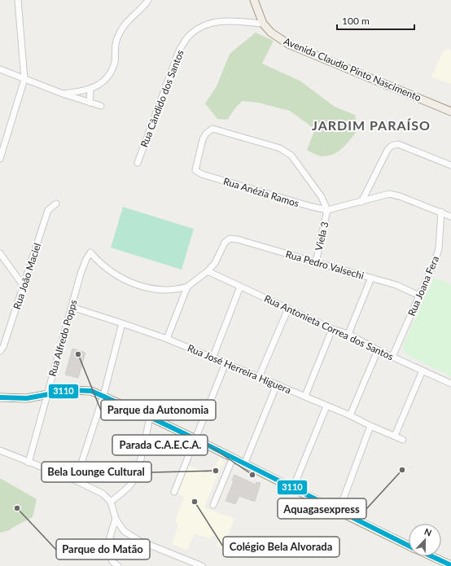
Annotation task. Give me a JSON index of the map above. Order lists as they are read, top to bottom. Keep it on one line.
{"streets":{"main road":["Avenida Claudio Pinto Nascimento"],"street":["Rua Cândido dos Santos","Rua Anézia Ramos","Viela 3","Rua Pedro Valsechi","Rua João Maciel","Rua Joana Fera","Rua Antonieta Correa dos Santos","Rua Alfredo Popps","Rua José Herreira Higuera"]},"crossings":[["Avenida Claudio Pinto Nascimento","Rua Cândido dos Santos"],["Rua Anézia Ramos","Viela 3"],["Viela 3","Rua Pedro Valsechi"],["Rua Pedro Valsechi","Rua Joana Fera"],["Rua Pedro Valsechi","Rua Antonieta Correa dos Santos"],["Rua Joana Fera","Rua Antonieta Correa dos Santos"],["Rua Alfredo Popps","Rua José Herreira Higuera"]],"districts":["JARDIM PARAÍSO"],"places":["Parque da Autonomia","Aquagasexpress","Bela Lounge Cultural","Parada C.A.E.C.A.","Colégio Bela Alvorada","Parque do Matão"],"lines":["transit line 3110"],"scale_bar":"100 m","north":"top"}
